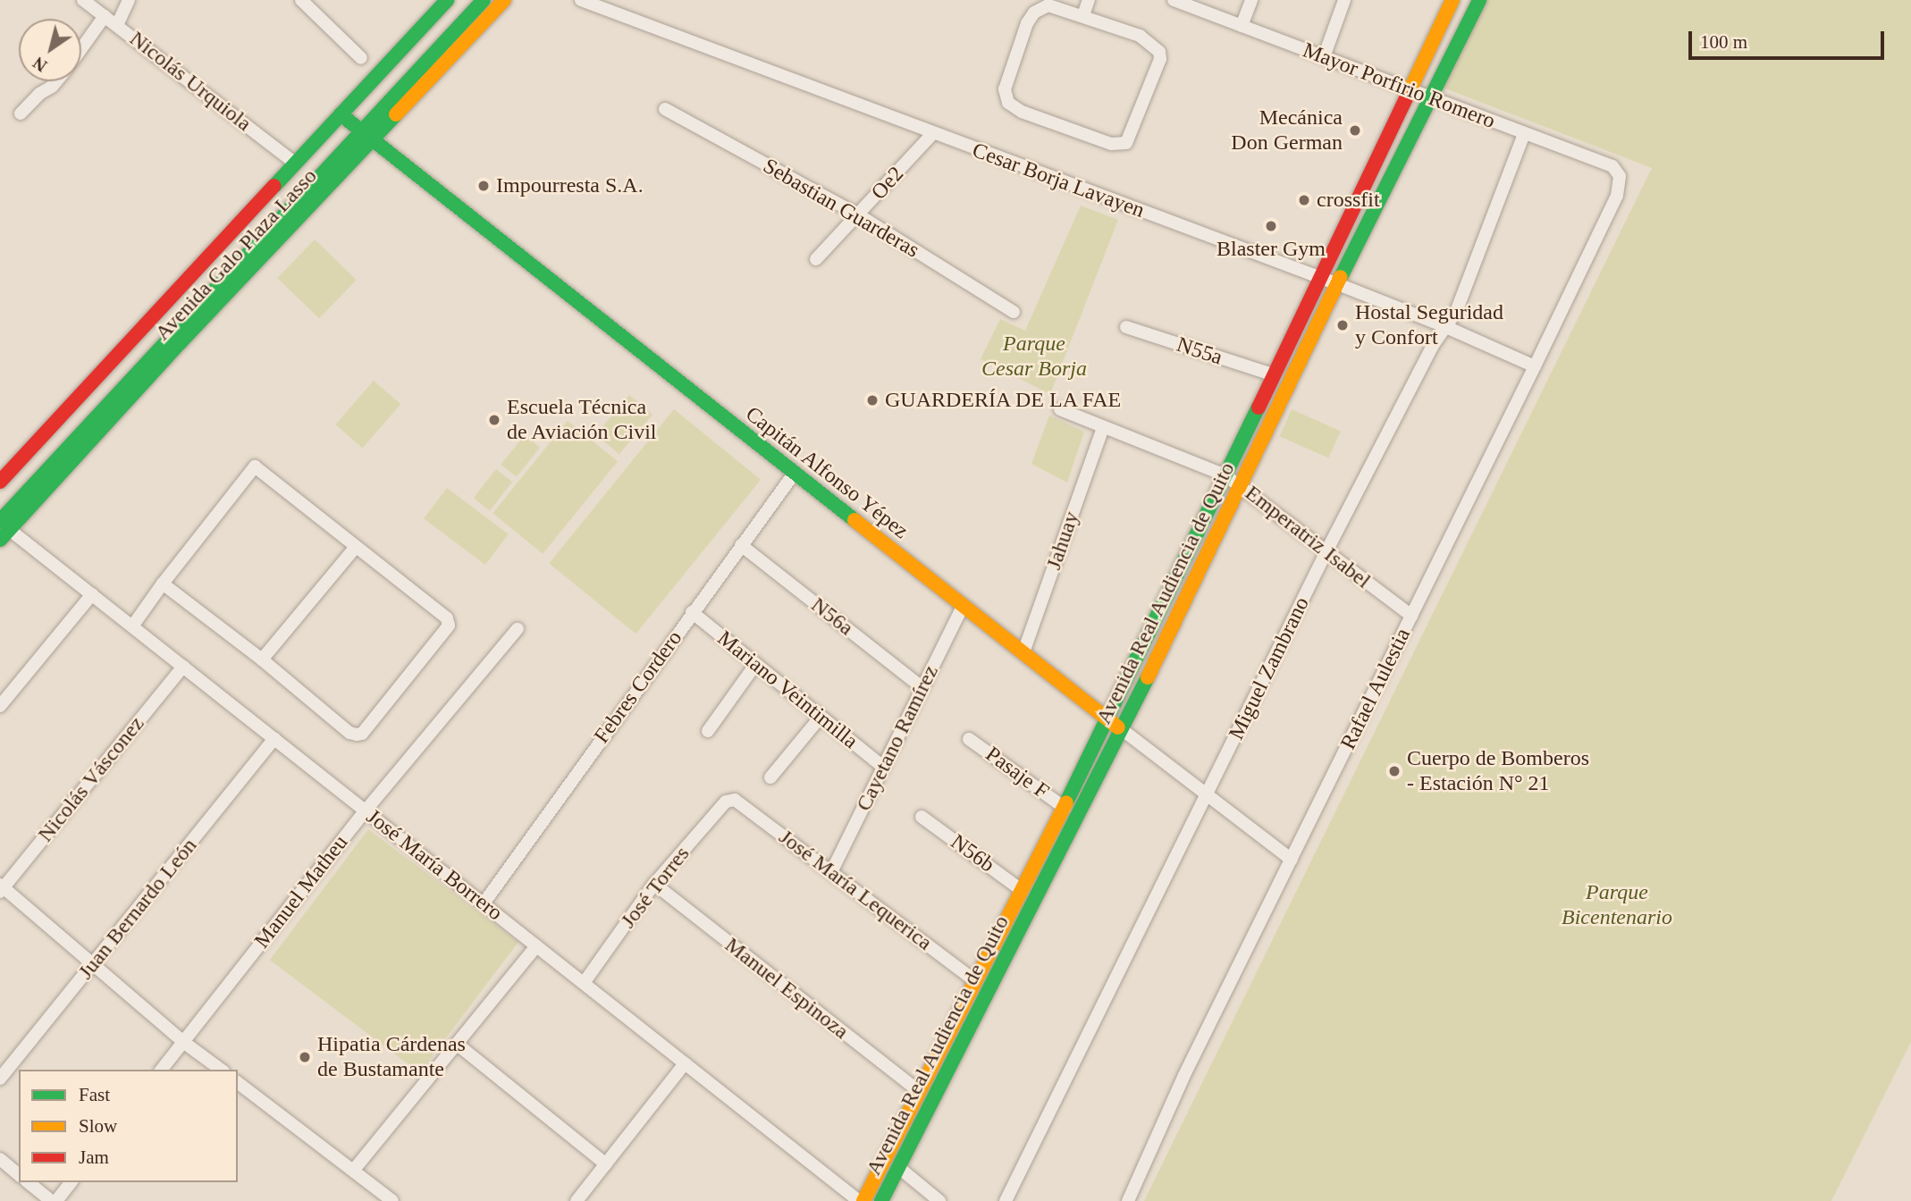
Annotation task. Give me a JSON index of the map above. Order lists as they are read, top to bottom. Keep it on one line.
{"streets":{"main road":["Avenida Galo Plaza Lasso","Capitán Alfonso Yépez","Avenida Real Audiencia de Quito"],"street":["Nicolás Urquiola","Mayor Porfirio Romero","Cesar Borja Lavayen","Oe2","Sebastian Guarderas","N55a","Emperatriz Isabel","Jahuay","N56a","Miguel Zambrano","Febres Cordero","Rafael Aulestia","Mariano Veintimilla","Cayetano Ramírez","Pasaje F","Nicolás Vásconez","N56b","José María Borrero","José Torres","José María Lequerica","Manuel Matheu","Juan Bernardo León","Manuel Espinoza"]},"crossings":[["Nicolás Urquiola","Avenida Galo Plaza Lasso"],["Mayor Porfirio Romero","Avenida Real Audiencia de Quito"],["Mayor Porfirio Romero","Miguel Zambrano"],["Mayor Porfirio Romero","Rafael Aulestia"],["Cesar Borja Lavayen","Oe2"],["Cesar Borja Lavayen","Avenida Real Audiencia de Quito"],["Cesar Borja Lavayen","Miguel Zambrano"],["Cesar Borja Lavayen","Rafael Aulestia"],["Oe2","Sebastian Guarderas"],["Avenida Galo Plaza Lasso","Capitán Alfonso Yépez"],["Avenida Galo Plaza Lasso","José María Borrero"],["N55a","Avenida Real Audiencia de Quito"],["Capitán Alfonso Yépez","Jahuay"],["Capitán Alfonso Yépez","Avenida Real Audiencia de Quito"],["Capitán Alfonso Yépez","Miguel Zambrano"],["Capitán Alfonso Yépez","Febres Cordero"],["Capitán Alfonso Yépez","Rafael Aulestia"],["Capitán Alfonso Yépez","Cayetano Ramírez"],["Emperatriz Isabel","Jahuay"],["Emperatriz Isabel","Avenida Real Audiencia de Quito"],["Emperatriz Isabel","Miguel Zambrano"],["Emperatriz Isabel","Rafael Aulestia"],["Avenida Real Audiencia de Quito","Pasaje F"],["Avenida Real Audiencia de Quito","N56b"],["Avenida Real Audiencia de Quito","José María Borrero"],["Avenida Real Audiencia de Quito","José María Lequerica"],["Avenida Real Audiencia de Quito","Manuel Espinoza"],["N56a","Febres Cordero"],["N56a","Cayetano Ramírez"],["Febres Cordero","Mariano Veintimilla"],["Febres Cordero","José María Borrero"],["Mariano Veintimilla","Cayetano Ramírez"],["Cayetano Ramírez","José María Lequerica"],["Nicolás Vásconez","José María Borrero"],["José María Borrero","José Torres"],["José María Borrero","Manuel Matheu"],["José María Borrero","Juan Bernardo León"],["José Torres","José María Lequerica"],["José Torres","Manuel Espinoza"]],"parks":["Parque Cesar Borja","Parque Bicentenario"],"places":["Mecánica Don German","Impourresta S.A.","crossfit","Blaster Gym","Hostal Seguridad y Confort","GUARDERÍA DE LA FAE","Escuela Técnica de Aviación Civil","Cuerpo de Bomberos - Estación N° 21","Hipatia Cárdenas de Bustamante"],"legend":["Fast","Slow","Jam"],"scale_bar":"100 m","north":"bottom left"}
